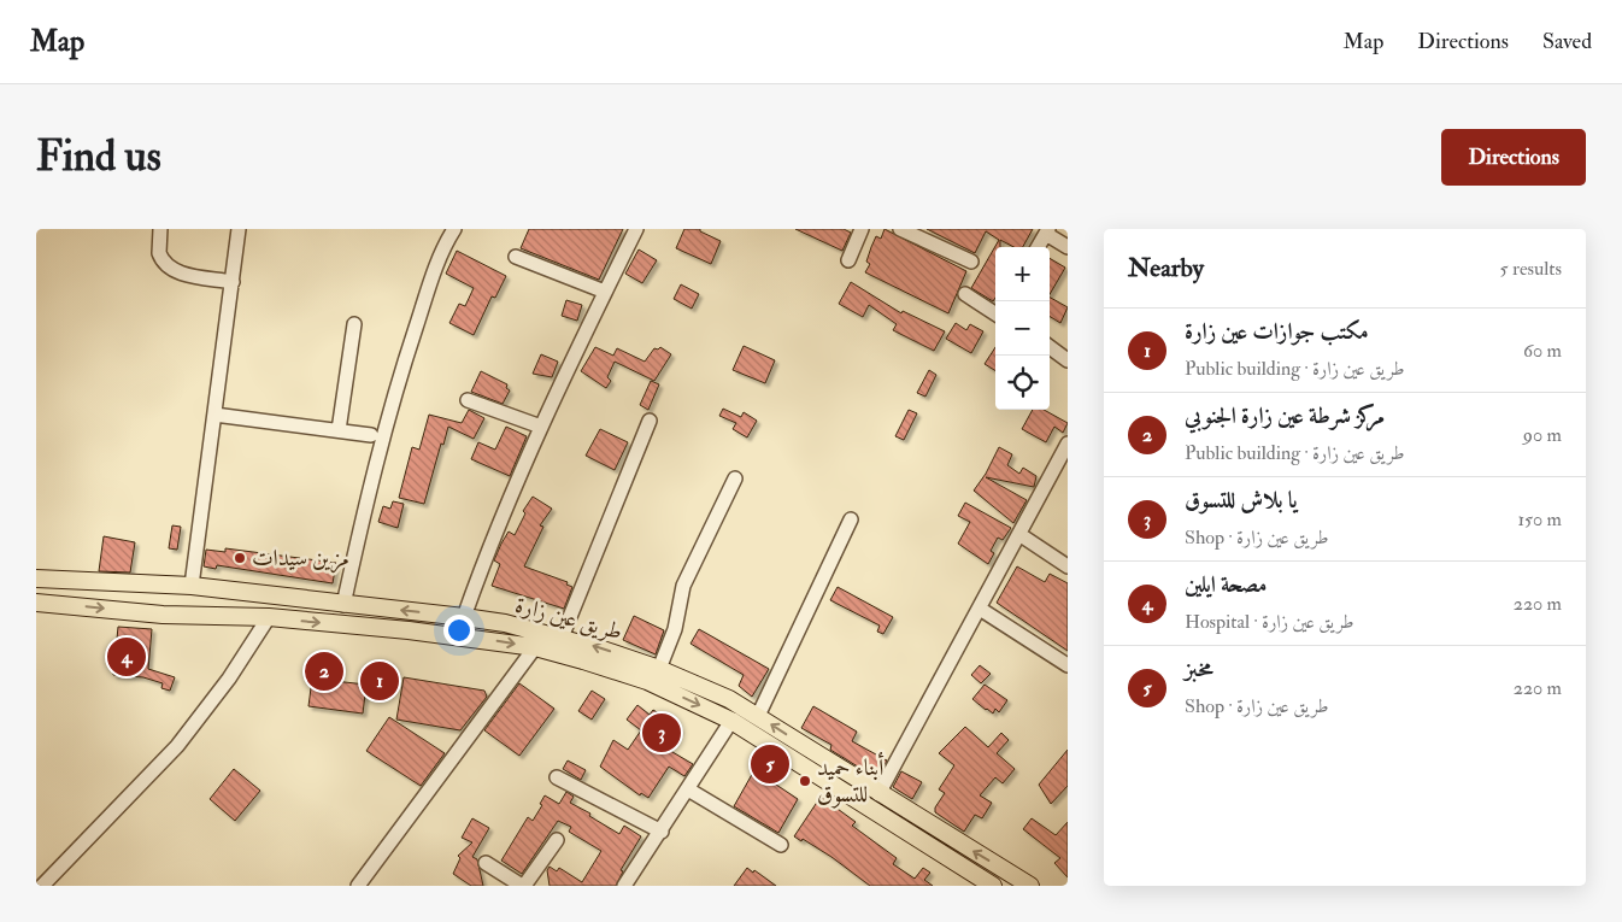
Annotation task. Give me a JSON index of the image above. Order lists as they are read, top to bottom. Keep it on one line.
{"streets":{"main road":["طريق عين زارة"]},"places":["مزين سيدات","أبناء حميد للتسوق"],"page":{"header":"Map","nav":["Map","Directions","Saved"],"buttons":"Directions","title":"Find us","heading":["Nearby","5 results"],"map_buttons":["+","−"],"list":[{"mark":"1","name":"مكتب جوازات عين زارة","note":"Public building · طريق عين زارة","value":"60 m"},{"mark":"2","name":"مركز شرطة عين زارة الجنوبي","note":"Public building · طريق عين زارة","value":"90 m"},{"mark":"3","name":"يا بلاش للتسوق","note":"Shop · طريق عين زارة","value":"150 m"},{"mark":"4","name":"مصحة ايلين","note":"Hospital · طريق عين زارة","value":"220 m"},{"mark":"5","name":"مخبز","note":"Shop · طريق عين زارة","value":"220 m"}],"pins":["4","2","1","3","5"]}}
